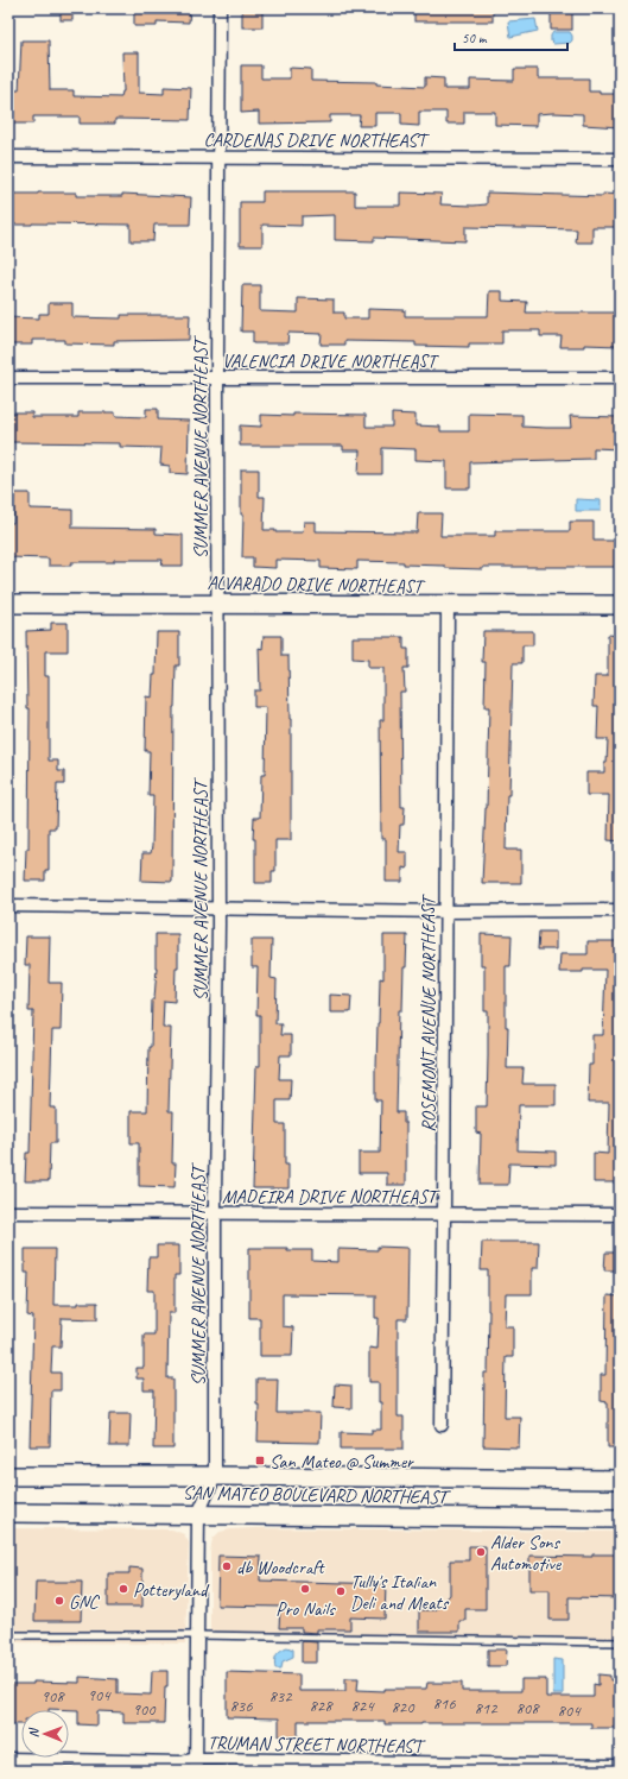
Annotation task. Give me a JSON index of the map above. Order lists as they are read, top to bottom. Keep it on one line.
{"streets":{"main road":["ALVARADO DRIVE NORTHEAST","SAN MATEO BOULEVARD NORTHEAST"],"street":["CARDENAS DRIVE NORTHEAST","VALENCIA DRIVE NORTHEAST","SUMMER AVENUE NORTHEAST","ROSEMONT AVENUE NORTHEAST","MADEIRA DRIVE NORTHEAST","TRUMAN STREET NORTHEAST"]},"crossings":[["CARDENAS DRIVE NORTHEAST","SUMMER AVENUE NORTHEAST"],["VALENCIA DRIVE NORTHEAST","SUMMER AVENUE NORTHEAST"],["SUMMER AVENUE NORTHEAST","ALVARADO DRIVE NORTHEAST"],["SUMMER AVENUE NORTHEAST","MADEIRA DRIVE NORTHEAST"],["SUMMER AVENUE NORTHEAST","SAN MATEO BOULEVARD NORTHEAST"],["SUMMER AVENUE NORTHEAST","TRUMAN STREET NORTHEAST"],["ALVARADO DRIVE NORTHEAST","ROSEMONT AVENUE NORTHEAST"],["ROSEMONT AVENUE NORTHEAST","MADEIRA DRIVE NORTHEAST"]],"places":{"transit":["San Mateo @ Summer"],"other":["Alder Sons Automotive","db Woodcraft","Potteryland","Pro Nails","Tully's Italian Deli and Meats","GNC"]},"house_numbers":["904","908","832","816","836","828","824","820","812","808","900","804"],"scale_bar":"50 m","north":"left"}
